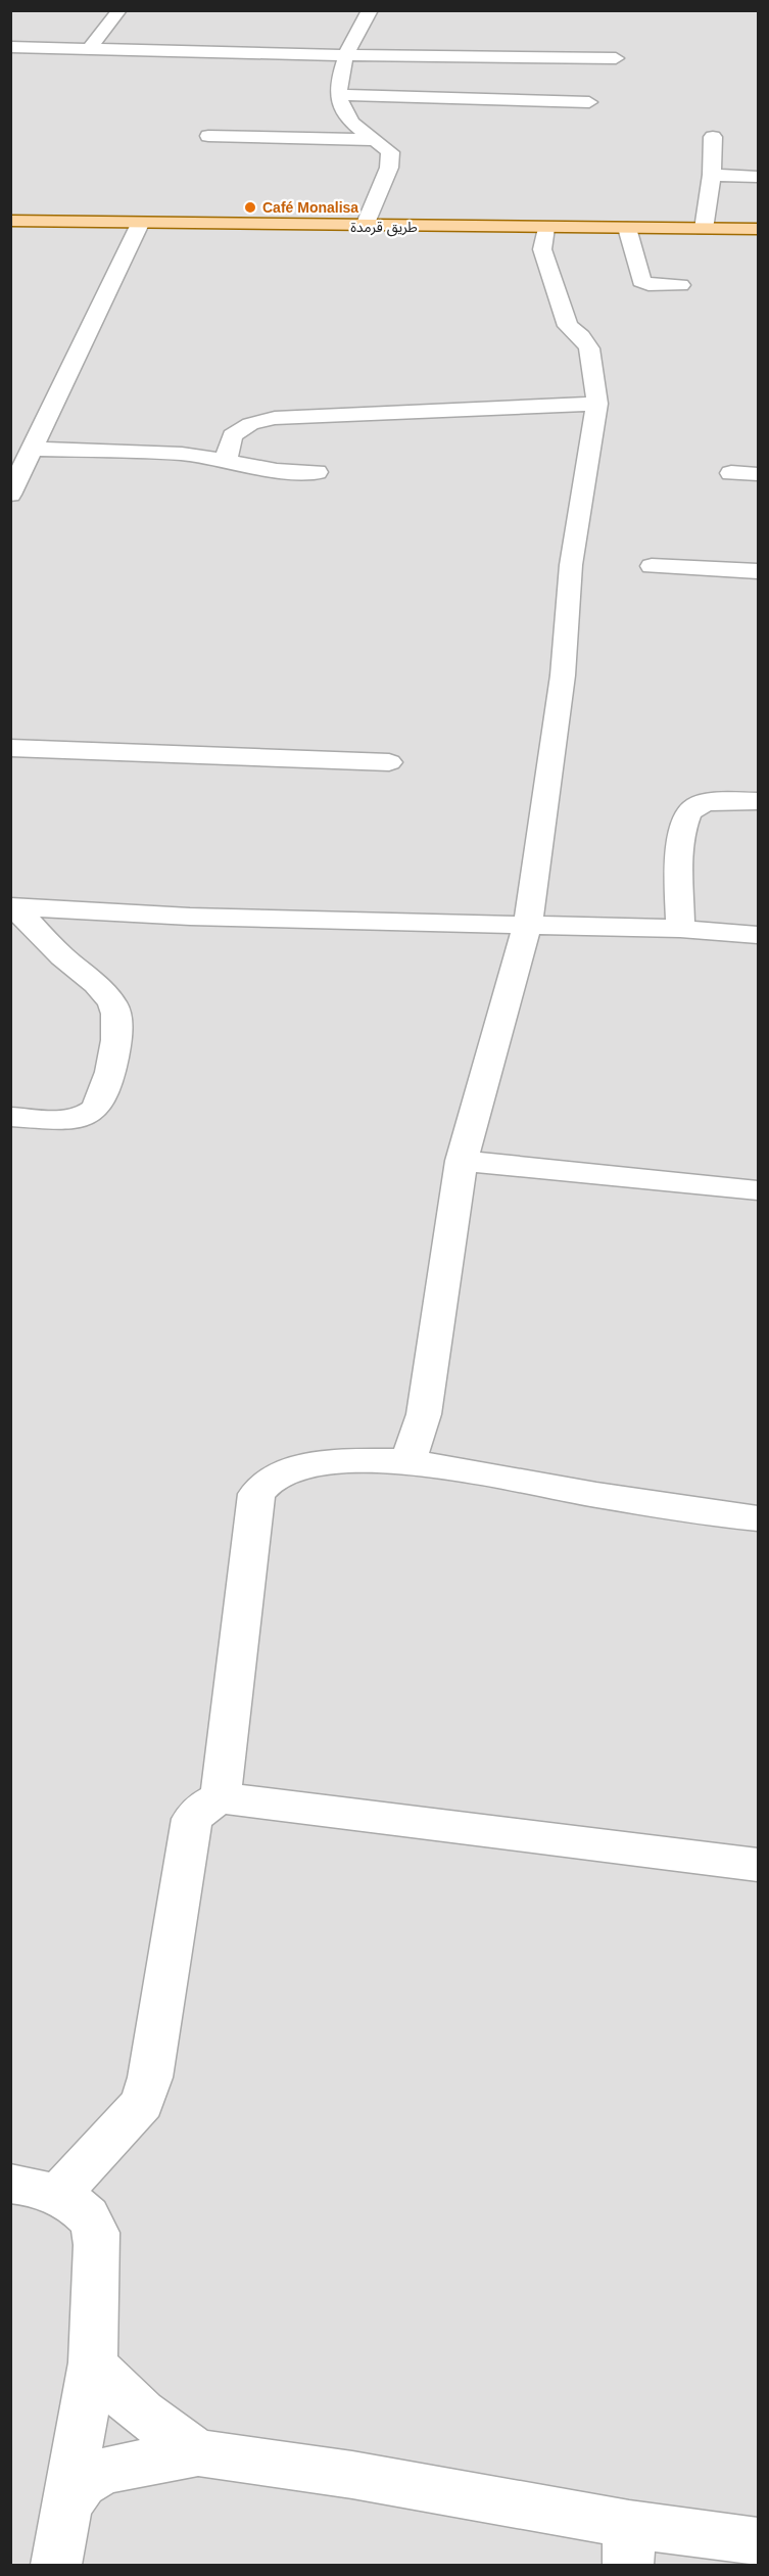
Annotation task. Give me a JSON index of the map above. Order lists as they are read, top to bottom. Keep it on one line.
{"streets":{"main road":["طريق قرمدة"]},"places":["Café Monalisa"]}
